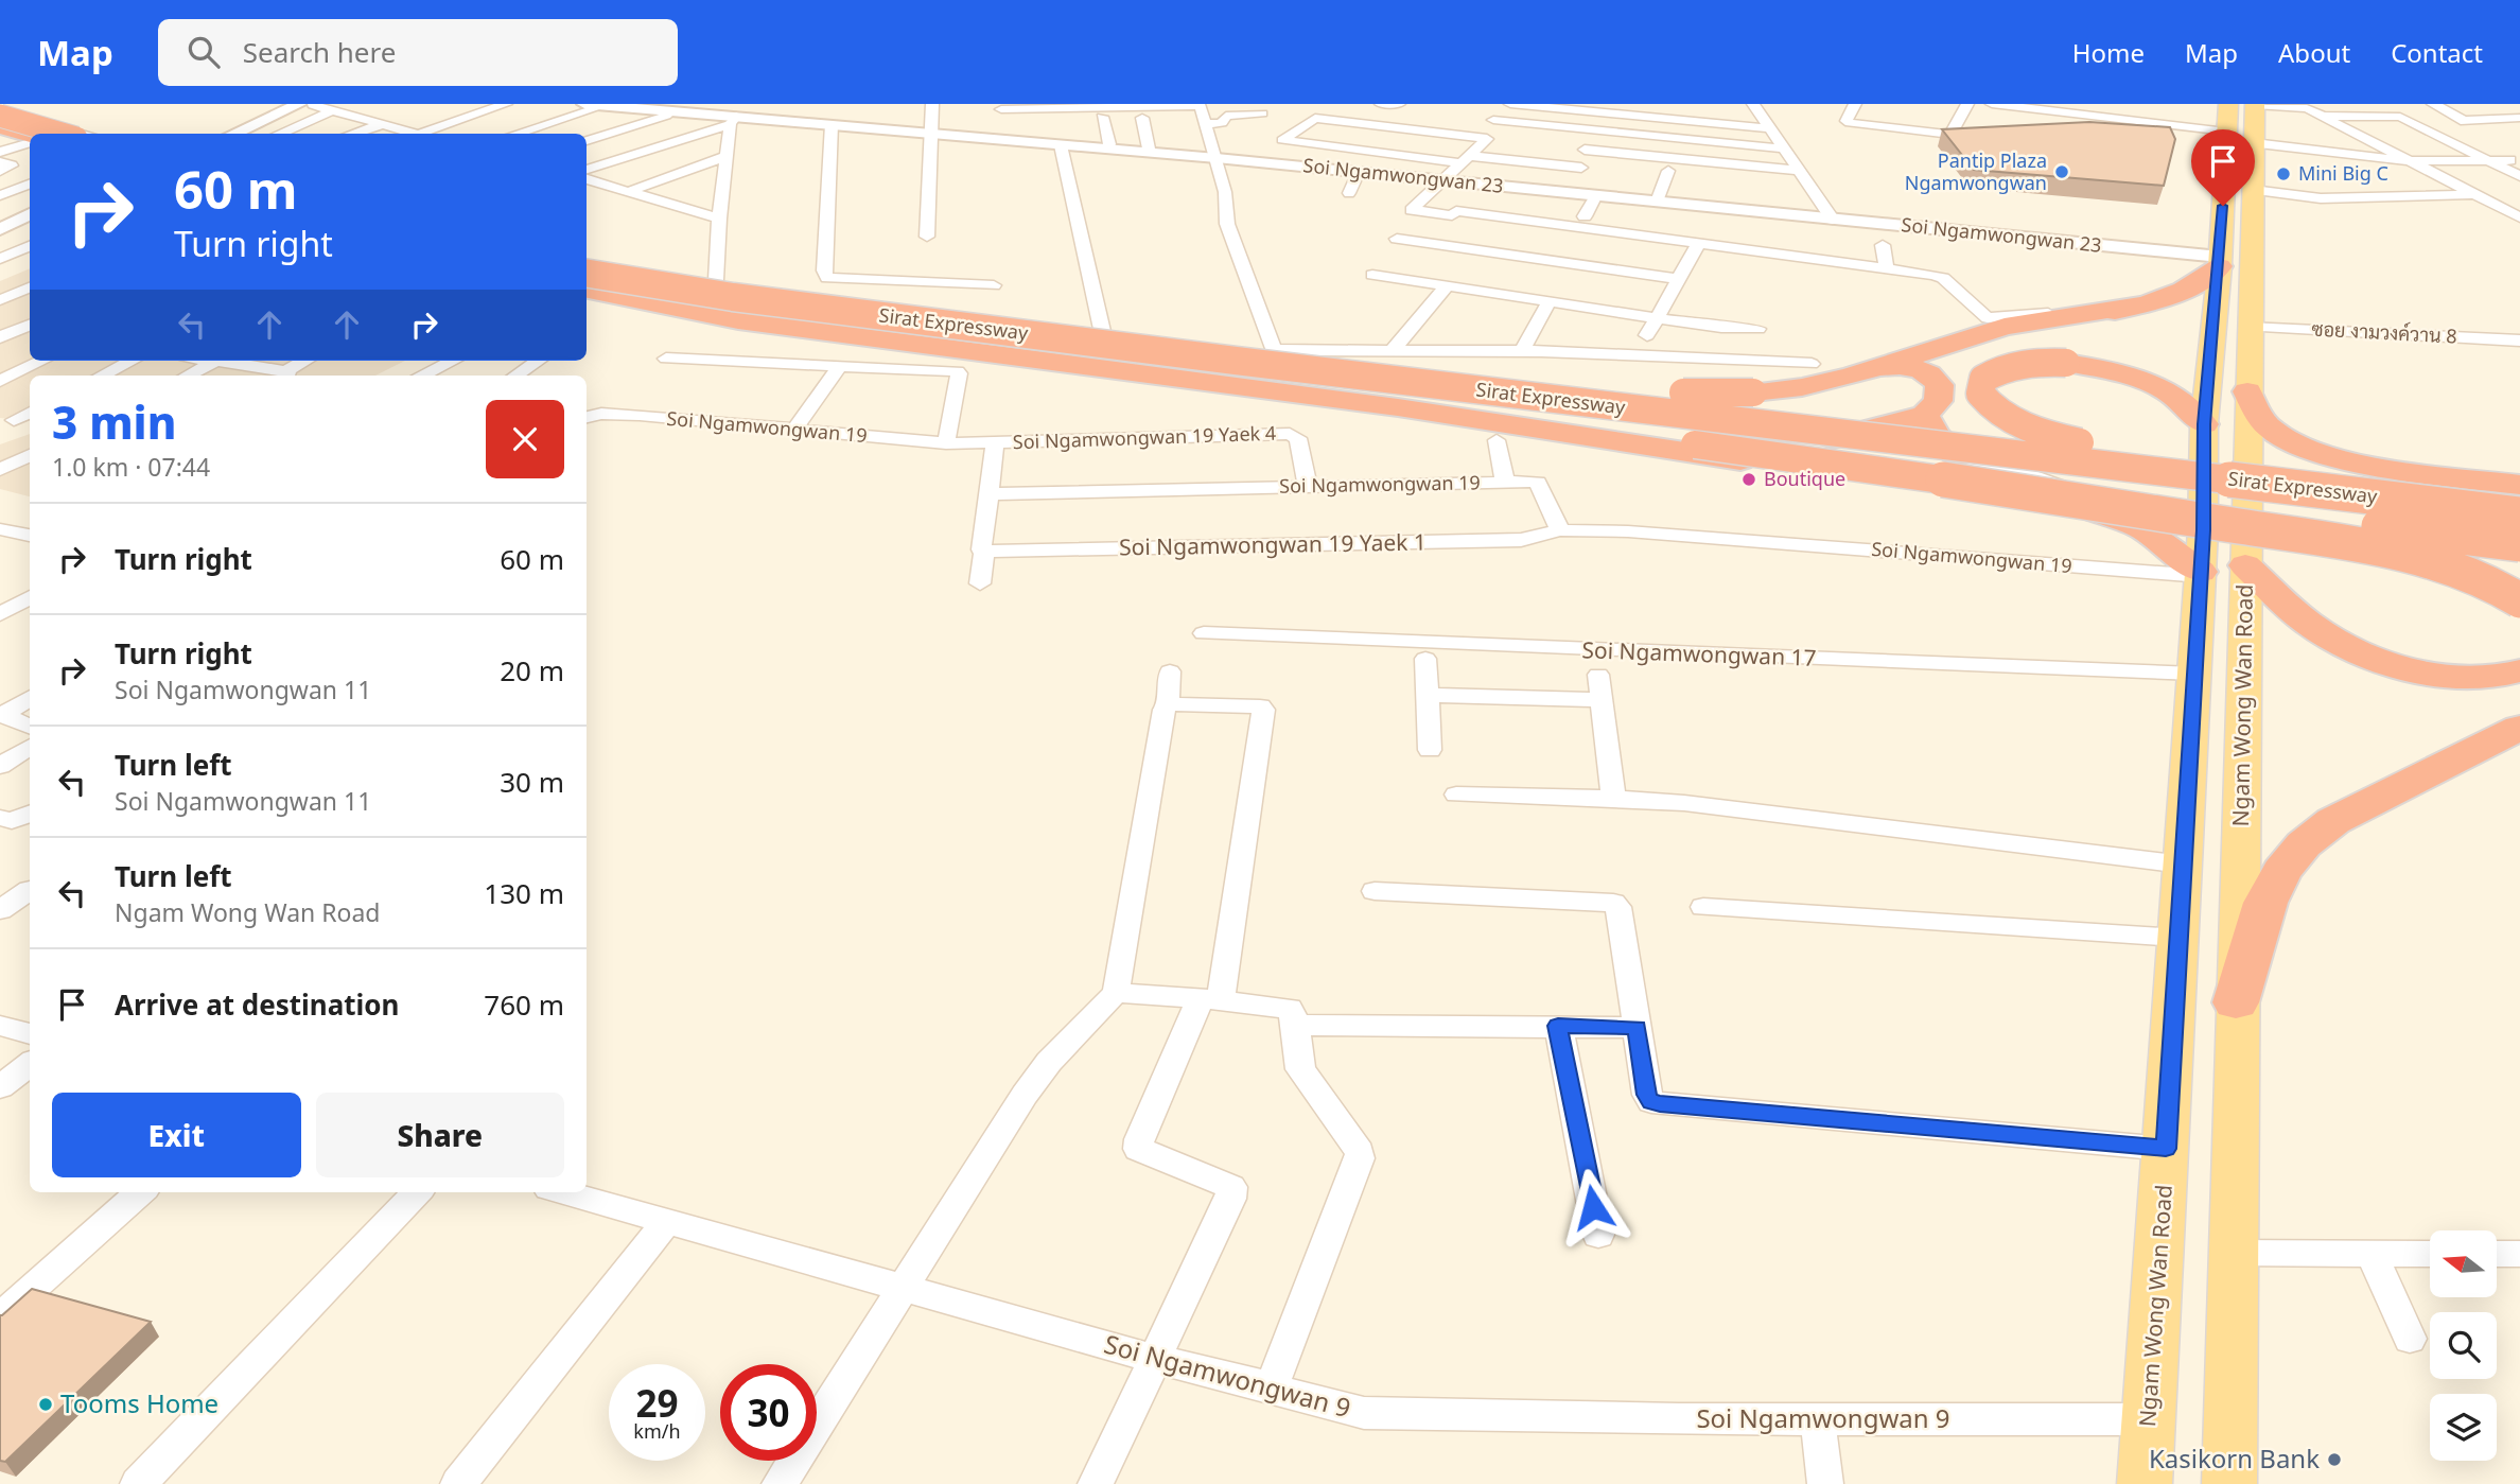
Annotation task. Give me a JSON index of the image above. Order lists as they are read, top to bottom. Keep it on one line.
{"streets":{"highway":["Sirat Expressway"],"main road":["Ngam Wong Wan Road"],"street":["Soi Ngamwongwan 23","ซอย งามวงค์วาน 8","Soi Ngamwongwan 19","Soi Ngamwongwan 19 Yaek 4","Soi Ngamwongwan 19 Yaek 1","Soi Ngamwongwan 17","Soi Ngamwongwan 9"]},"crossings":[["Soi Ngamwongwan 23","Ngam Wong Wan Road"],["ซอย งามวงค์วาน 8","Ngam Wong Wan Road"],["Soi Ngamwongwan 19","Soi Ngamwongwan 19 Yaek 4"],["Soi Ngamwongwan 19","Soi Ngamwongwan 19 Yaek 1"],["Soi Ngamwongwan 19","Ngam Wong Wan Road"],["Soi Ngamwongwan 17","Ngam Wong Wan Road"],["Ngam Wong Wan Road","Soi Ngamwongwan 9"]],"places":["Pantip Plaza Ngamwongwan","Mini Big C","Boutique","Tooms Home","Kasikorn Bank"],"north":"left","page":{"header":"Map","search":"Search here","nav":["Home","Map","About","Contact"],"turn":["60 m","Turn right"],"heading":["3 min","1.0 km · 07:44"],"list":[{"name":"Turn right","value":"60 m"},{"name":"Turn right","note":"Soi Ngamwongwan 11","value":"20 m"},{"name":"Turn left","note":"Soi Ngamwongwan 11","value":"30 m"},{"name":"Turn left","note":"Ngam Wong Wan Road","value":"130 m"},{"name":"Arrive at destination","value":"760 m"}],"buttons":["Exit","Share"],"speed":"29 km/h","limit":"30"}}
